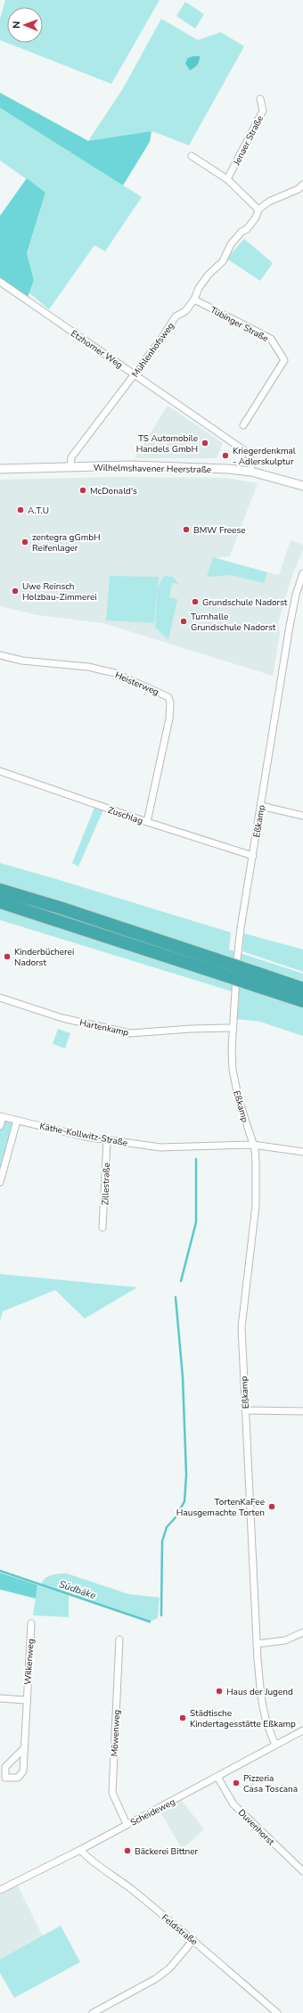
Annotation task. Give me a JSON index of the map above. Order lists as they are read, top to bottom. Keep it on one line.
{"streets":{"street":["Jenaer Straße","Tübinger Straße","Etzhorner Weg","Mühlenhofsweg","Wilhelmshavener Heerstraße","Heisterweg","Zuschlag","Eßkamp","Hartenkamp","Käthe-Kollwitz-Straße","Zillestraße","Wilkenweg","Möwenweg","Scheideweg","Duvenhorst","Feldstraße"]},"crossings":[["Tübinger Straße","Mühlenhofsweg"],["Etzhorner Weg","Mühlenhofsweg"],["Etzhorner Weg","Wilhelmshavener Heerstraße"],["Mühlenhofsweg","Wilhelmshavener Heerstraße"],["Heisterweg","Zuschlag"],["Zuschlag","Eßkamp"],["Eßkamp","Hartenkamp"],["Eßkamp","Käthe-Kollwitz-Straße"],["Eßkamp","Scheideweg"],["Käthe-Kollwitz-Straße","Zillestraße"],["Möwenweg","Scheideweg"],["Scheideweg","Duvenhorst"],["Scheideweg","Feldstraße"]],"water":["Südbäke"],"places":["TS Automobile Handels GmbH","Kriegerdenkmal - Adlerskulptur","McDonald's","A.T.U","BMW Freese","zentegra gGmbH Reifenlager","Uwe Reinsch Holzbau-Zimmerei","Grundschule Nadorst","Turnhalle Grundschule Nadorst","Kinderbücherei Nadorst","TortenKaFee Hausgemachte Torten","Haus der Jugend","Städtische Kindertagesstätte Eßkamp","Pizzeria Casa Toscana","Bäckerei Bittner"],"north":"left"}
